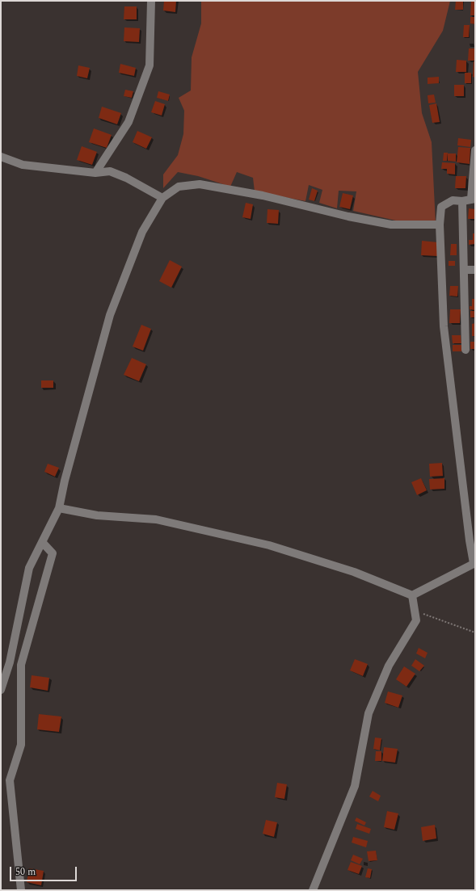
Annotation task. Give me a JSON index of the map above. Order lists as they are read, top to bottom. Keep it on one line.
{"scale_bar":"50 m"}
